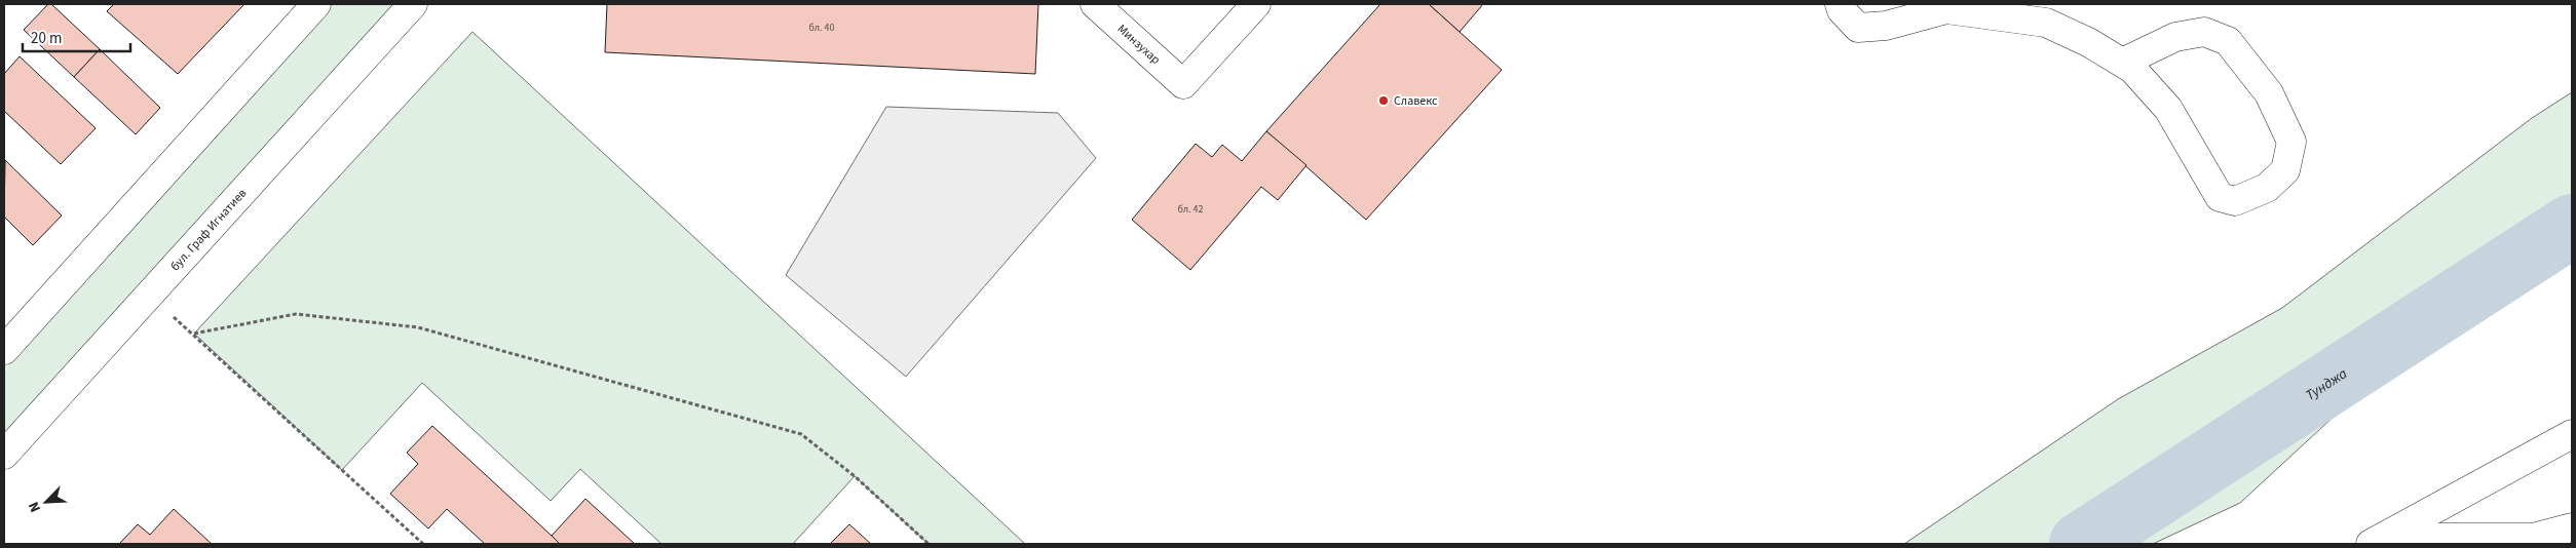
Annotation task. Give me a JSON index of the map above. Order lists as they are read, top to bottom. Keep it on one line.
{"streets":{"main road":["Минзухар","бул. Граф Игнатиев"]},"water":["Тунджа"],"places":["Славекс"],"house_numbers":["бл. 40","бл. 42"],"scale_bar":"20 m","north":"bottom left"}
